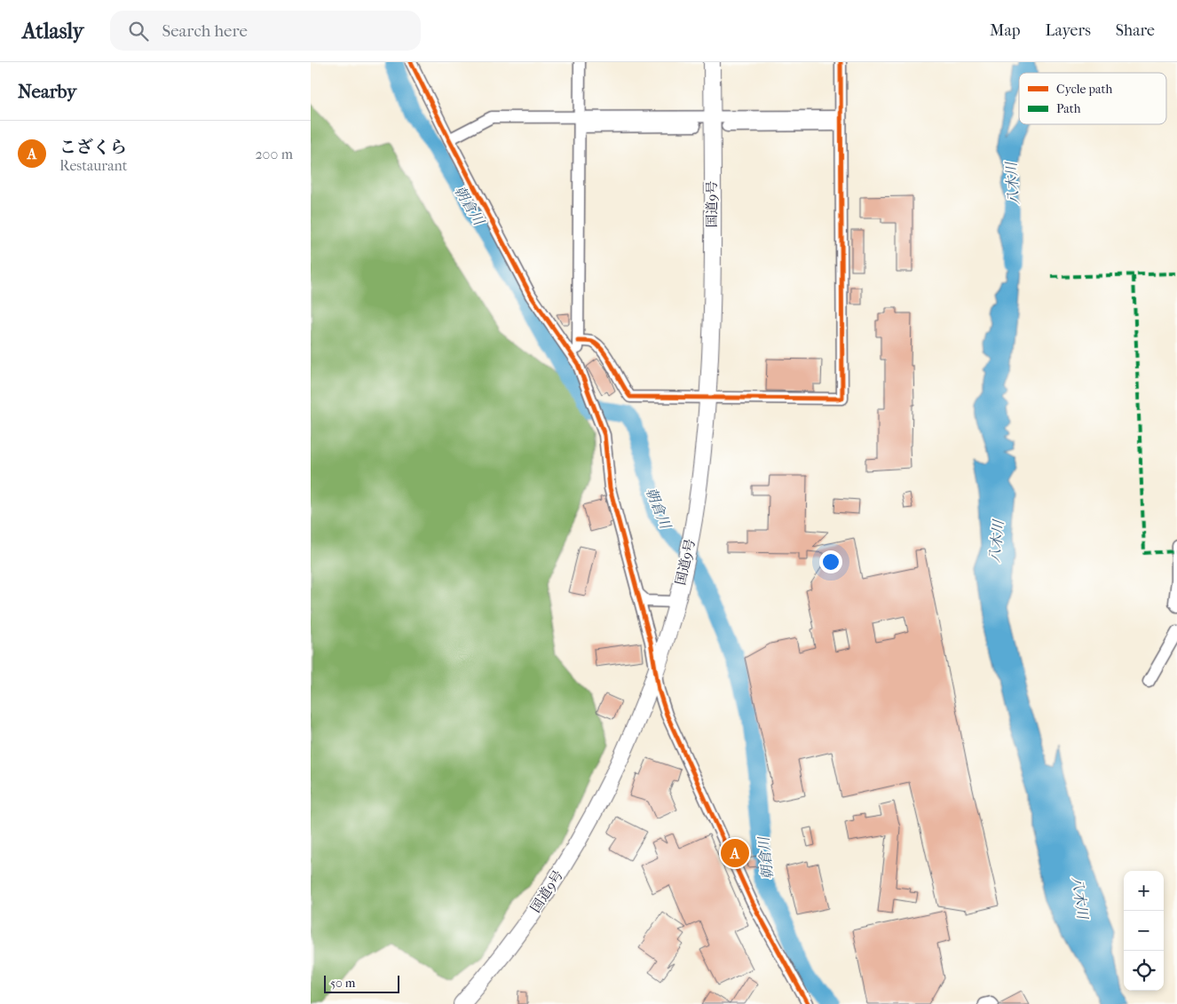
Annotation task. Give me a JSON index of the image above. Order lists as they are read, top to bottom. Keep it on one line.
{"streets":{"highway":["国道9号"]},"water":["八木川","朝倉川"],"legend":["Cycle path","Path"],"scale_bar":"50 m","page":{"header":"Atlasly","search":"Search here","nav":["Map","Layers","Share"],"heading":"Nearby","list":[{"mark":"A","name":"こざくら","note":"Restaurant","value":"200 m"}],"pins":"A","map_buttons":["+","−"],"scale":"50 m"}}
